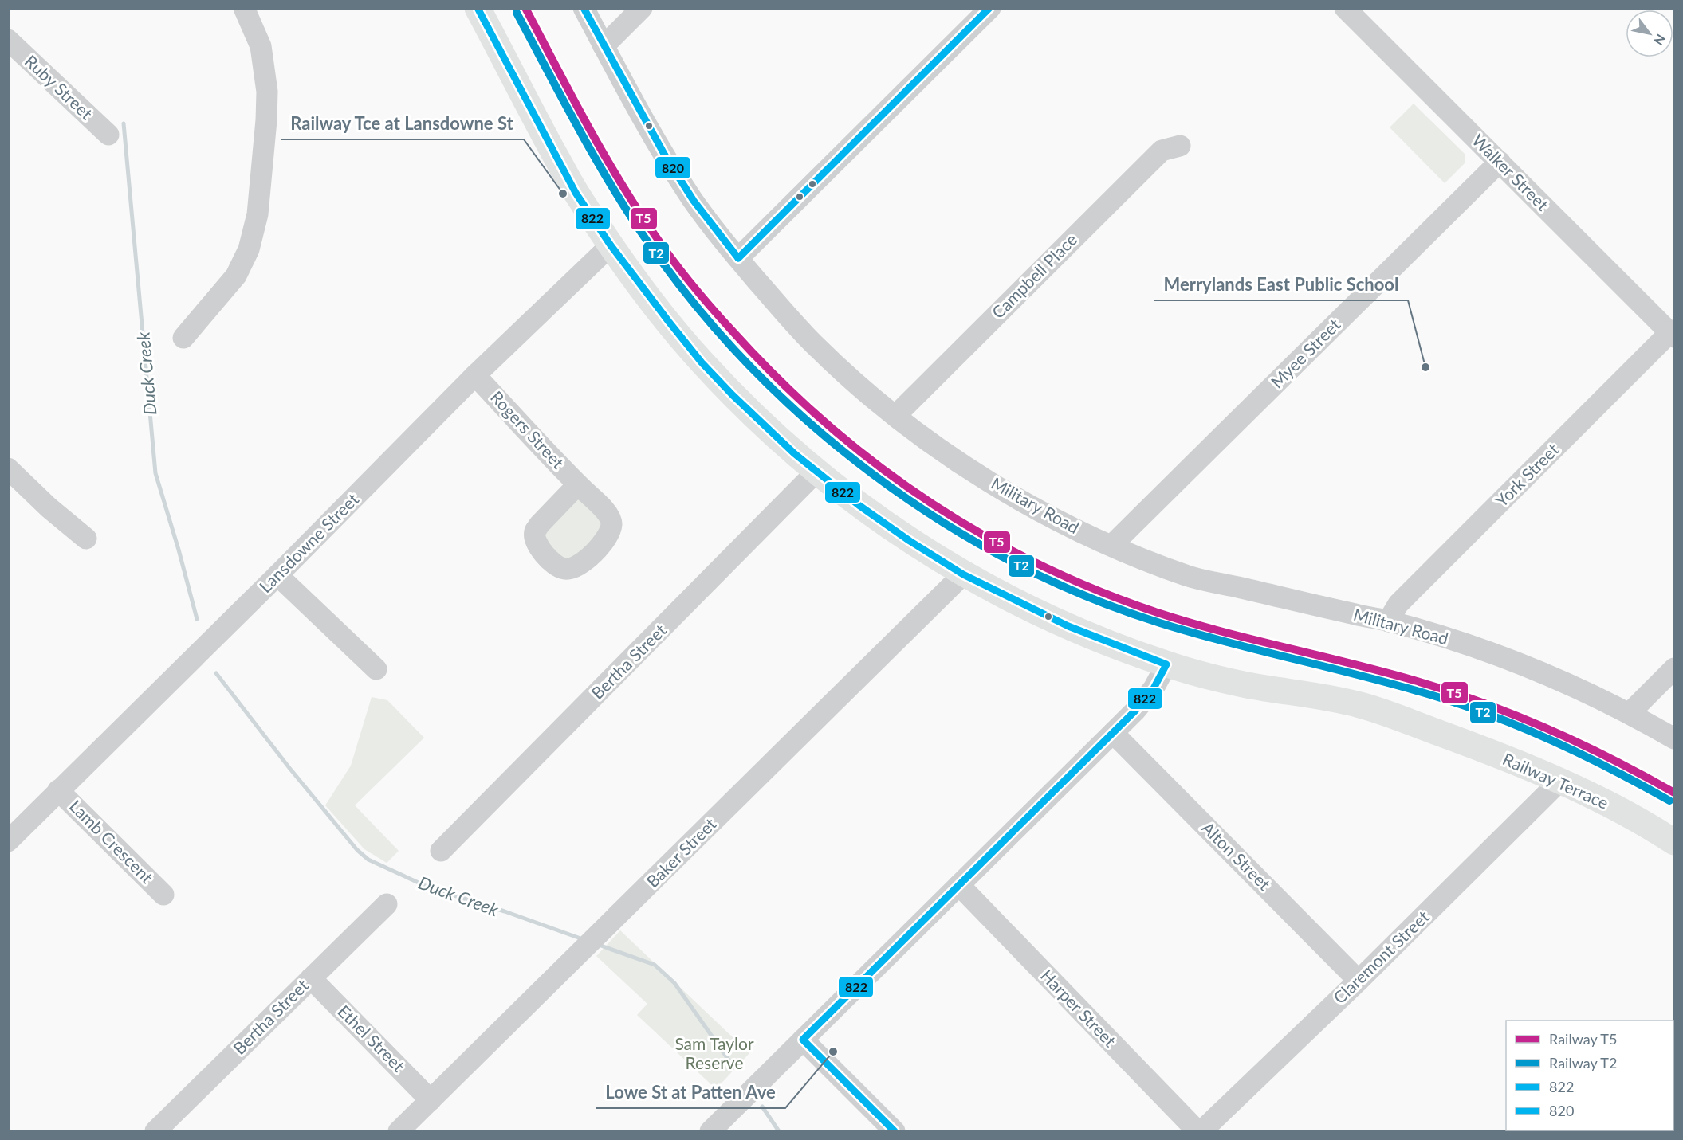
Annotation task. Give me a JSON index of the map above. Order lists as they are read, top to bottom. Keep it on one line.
{"streets":{"main road":["Railway Terrace"],"street":["Ruby Street","Walker Street","Campbell Place","Myee Street","Rogers Street","York Street","Military Road","Lansdowne Street","Bertha Street","Lamb Crescent","Baker Street","Alton Street","Claremont Street","Harper Street","Ethel Street"]},"crossings":[["Walker Street","Myee Street"],["Walker Street","York Street"],["Campbell Place","Military Road"],["Myee Street","Military Road"],["Rogers Street","Lansdowne Street"],["York Street","Military Road"],["Lansdowne Street","Railway Terrace"],["Lansdowne Street","Lamb Crescent"],["Bertha Street","Railway Terrace"],["Bertha Street","Ethel Street"],["Railway Terrace","Baker Street"],["Railway Terrace","Claremont Street"],["Baker Street","Ethel Street"],["Alton Street","Claremont Street"]],"water":["Duck Creek"],"parks":["Sam Taylor Reserve"],"places":["Railway Tce at Lansdowne St","Merrylands East Public School","Lowe St at Patten Ave"],"lines":["rail line T5","transit line 822","transit line 820","rail line T2"],"legend":["Railway T5","Railway T2","822","820"],"north":"bottom right"}
